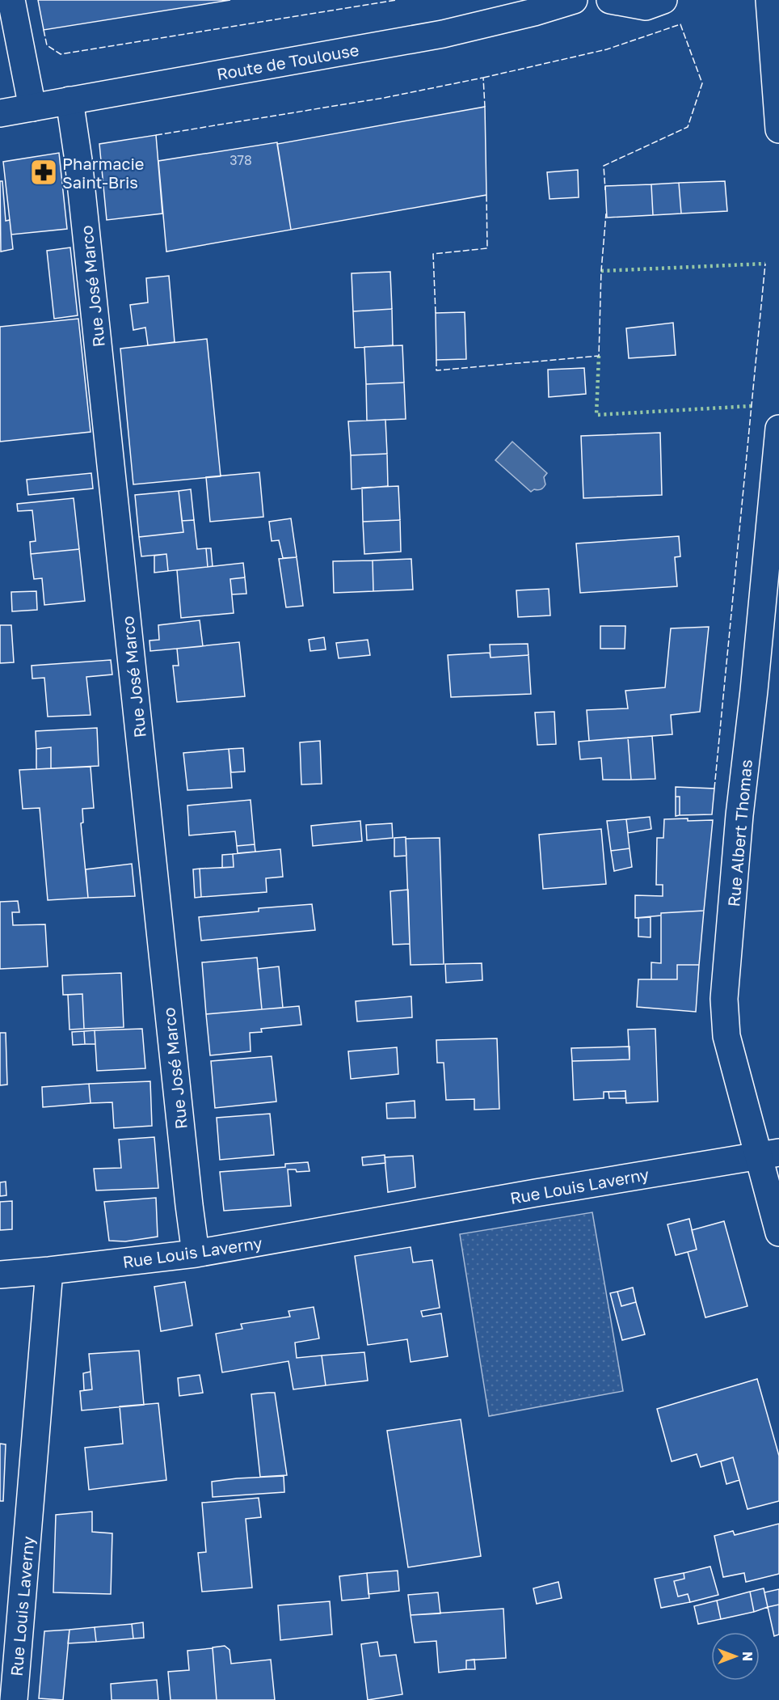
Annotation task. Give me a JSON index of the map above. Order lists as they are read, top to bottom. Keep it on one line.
{"streets":{"street":["Route de Toulouse","Rue José Marco","Rue Albert Thomas","Rue Louis Laverny"]},"crossings":[["Route de Toulouse","Rue José Marco"],["Rue José Marco","Rue Louis Laverny"],["Rue Albert Thomas","Rue Louis Laverny"]],"places":{"pharmacy":["Pharmacie Saint-Bris"]},"house_numbers":["378"],"north":"right"}
